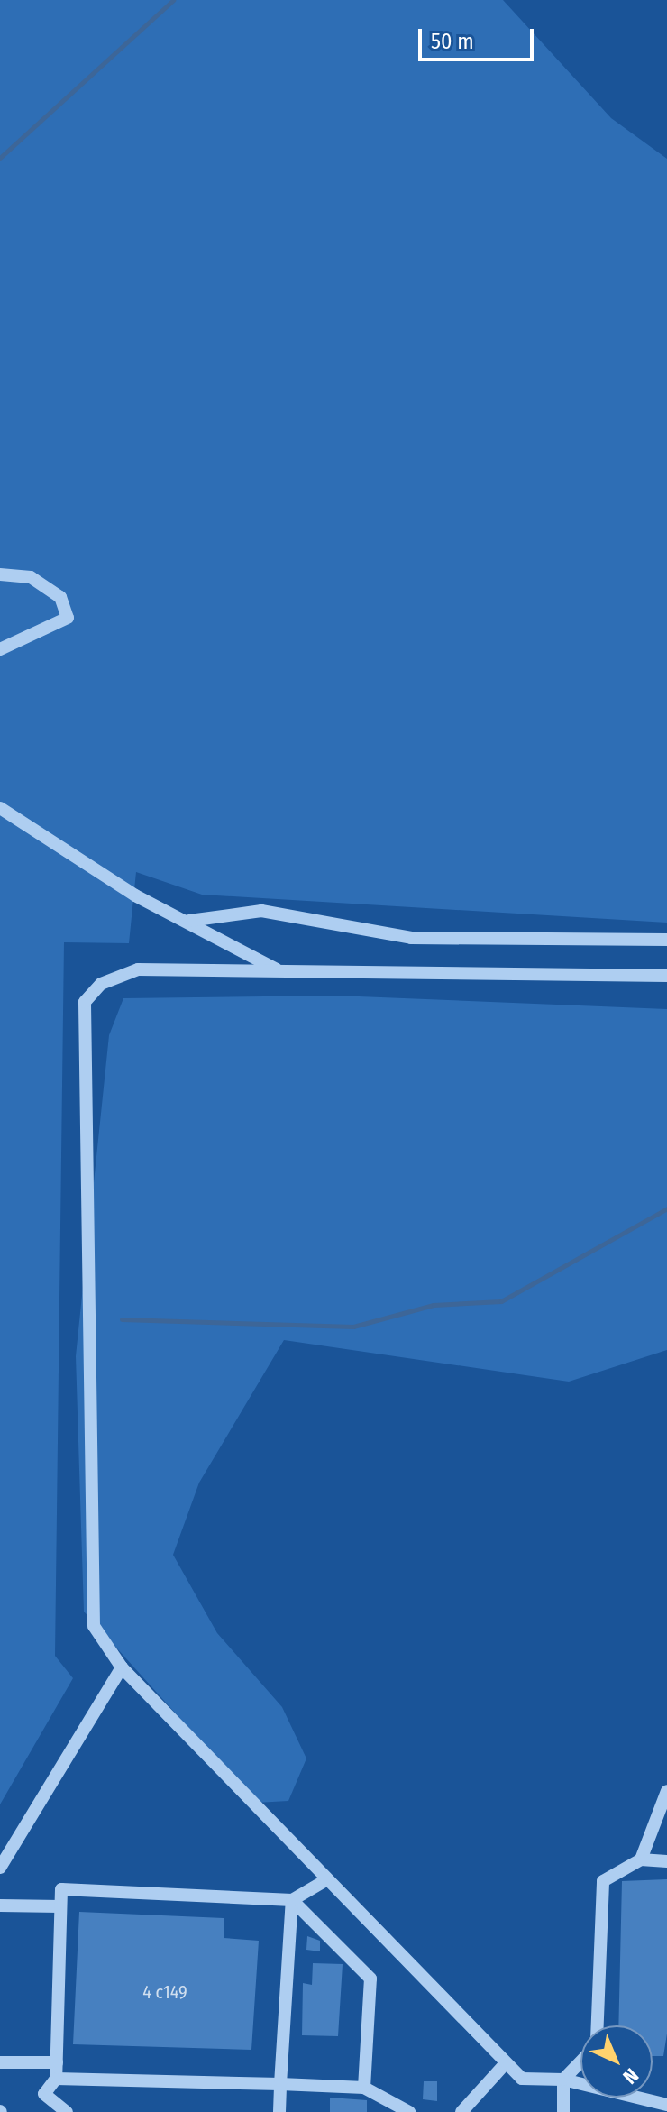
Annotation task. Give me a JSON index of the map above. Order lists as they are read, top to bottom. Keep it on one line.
{"house_numbers":["4 с149"],"scale_bar":"50 m","north":"bottom right"}
